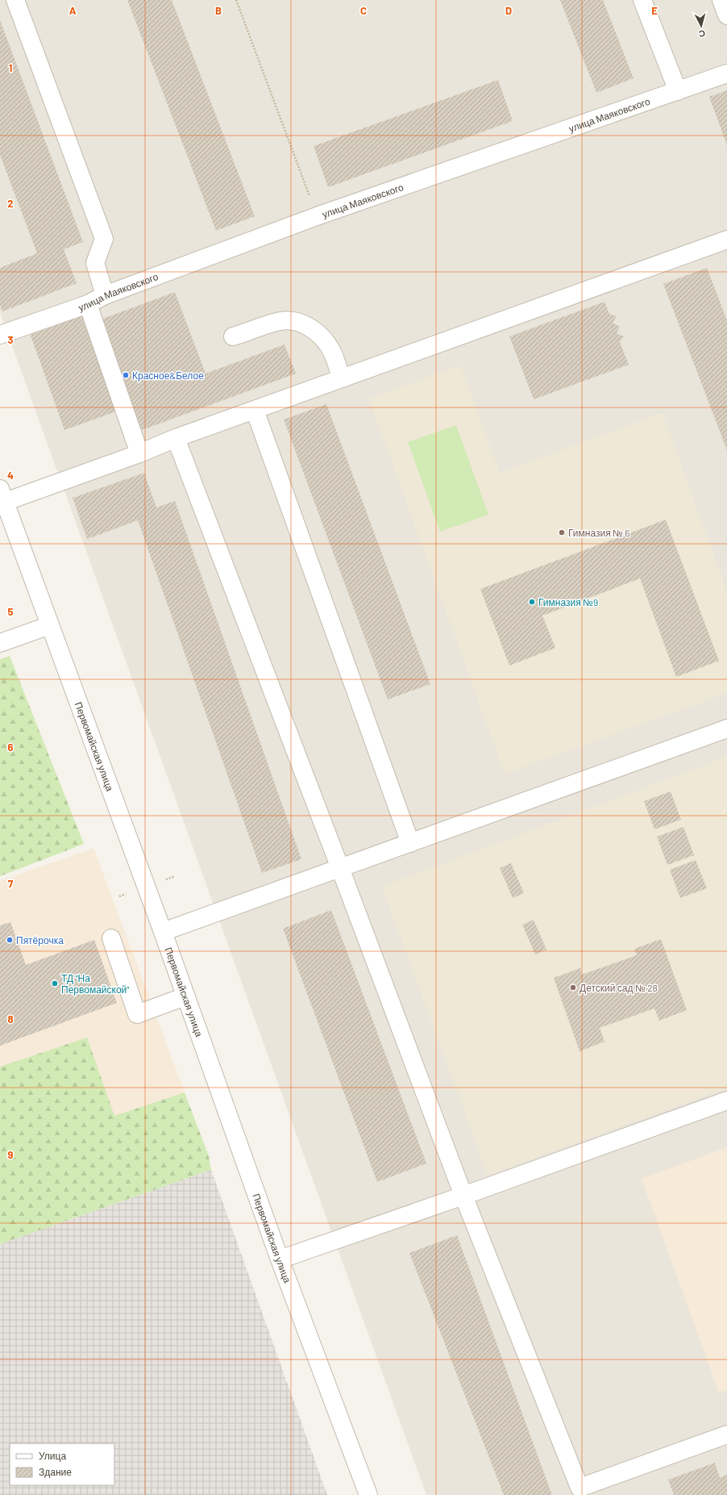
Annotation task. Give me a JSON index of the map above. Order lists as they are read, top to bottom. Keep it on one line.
{"streets":{"street":["улица Маяковского","Первомайская улица"]},"places":["Красное&Белое","Гимназия № 6","Гимназия №9","Пятёрочка","ТД \"На Первомайской\"","Детский сад № 28"],"legend":["Улица","Здание"],"north":"bottom","grid":{"columns":["A","B","C","D","E"],"rows":["1","2","3","4","5","6","7","8","9"]}}
